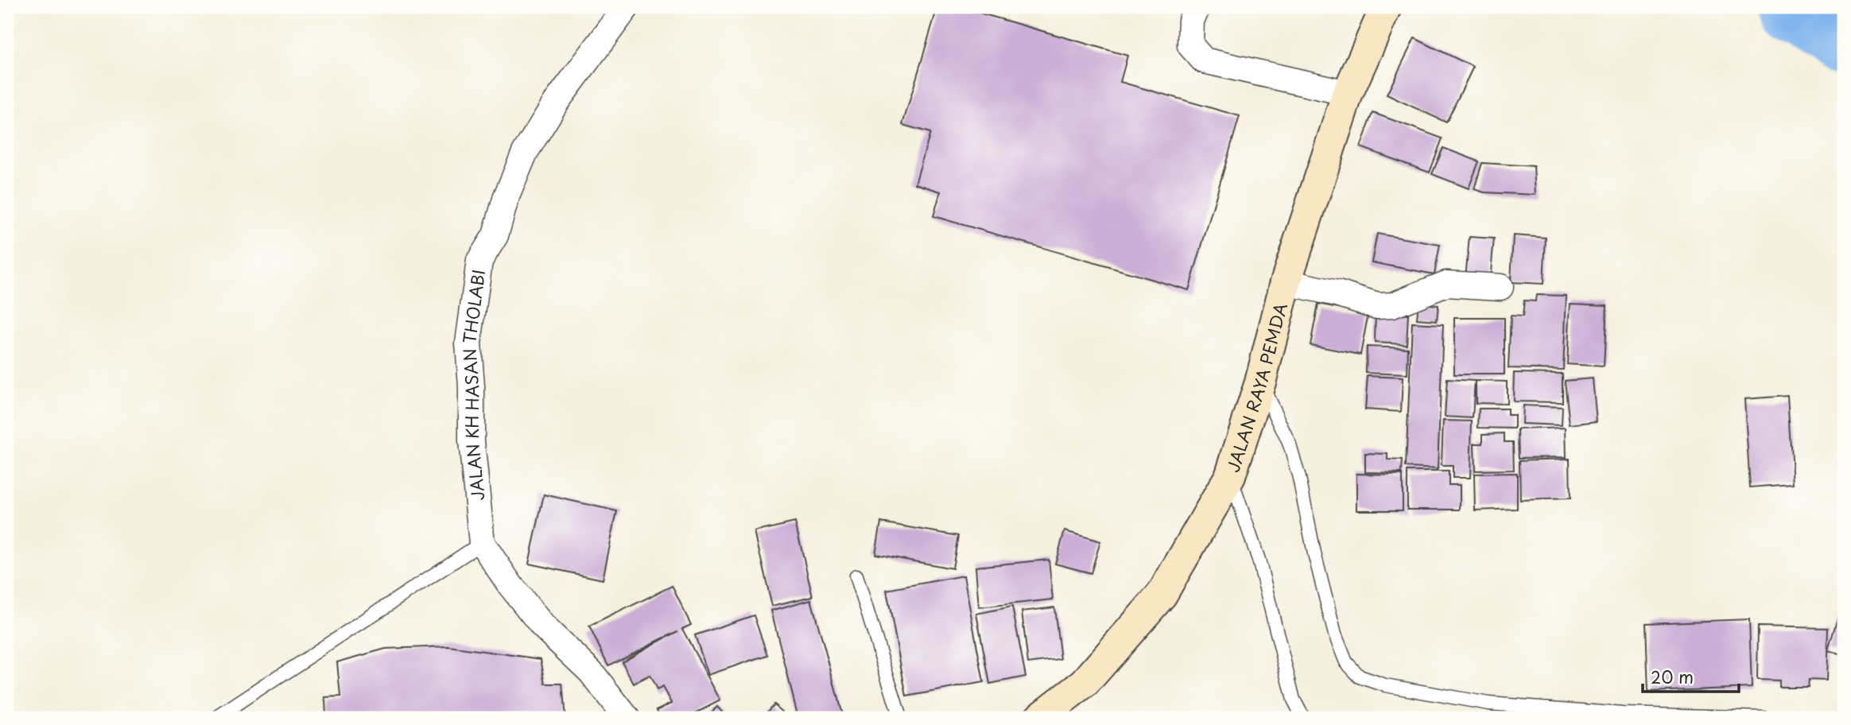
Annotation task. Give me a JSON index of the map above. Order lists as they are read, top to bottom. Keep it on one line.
{"streets":{"main road":["JALAN RAYA PEMDA"],"street":["JALAN KH HASAN THOLABI"]},"scale_bar":"20 m"}
